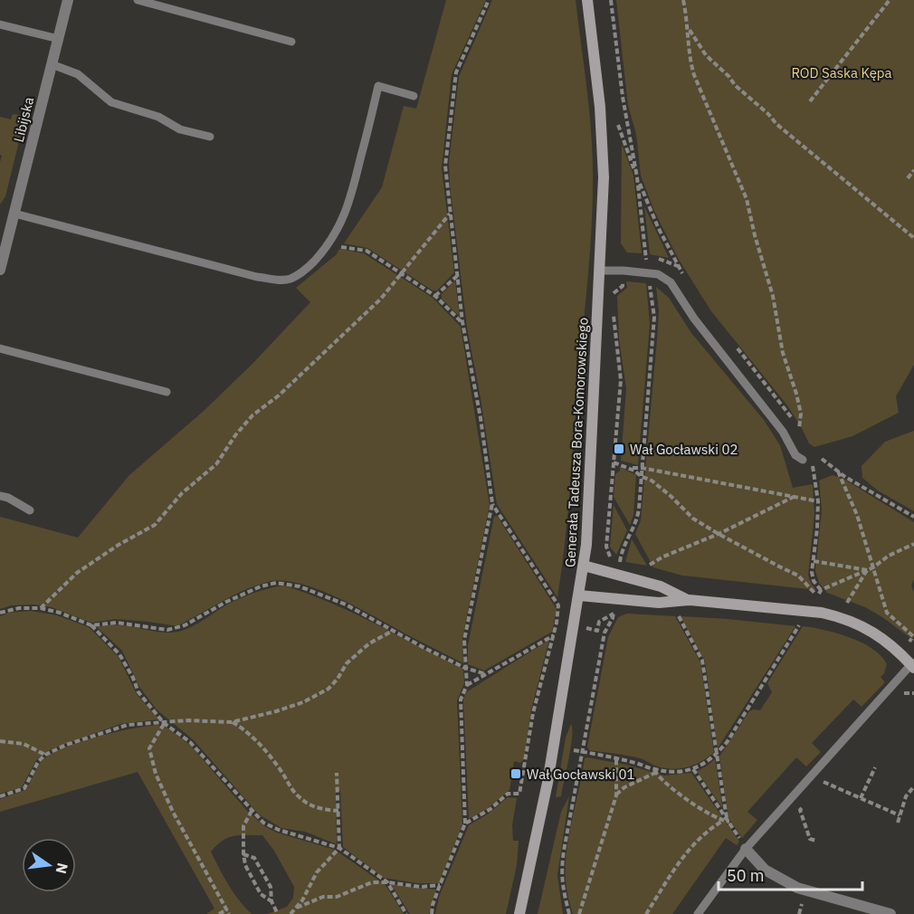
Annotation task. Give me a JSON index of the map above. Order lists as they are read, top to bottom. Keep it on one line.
{"streets":{"street":["Libijska","Generała Tadeusza Bora-Komorowskiego"]},"parks":["ROD Saska Kępa"],"places":{"transit":["Wał Gocławski 02","Wał Gocławski 01"]},"scale_bar":"50 m","north":"right"}
